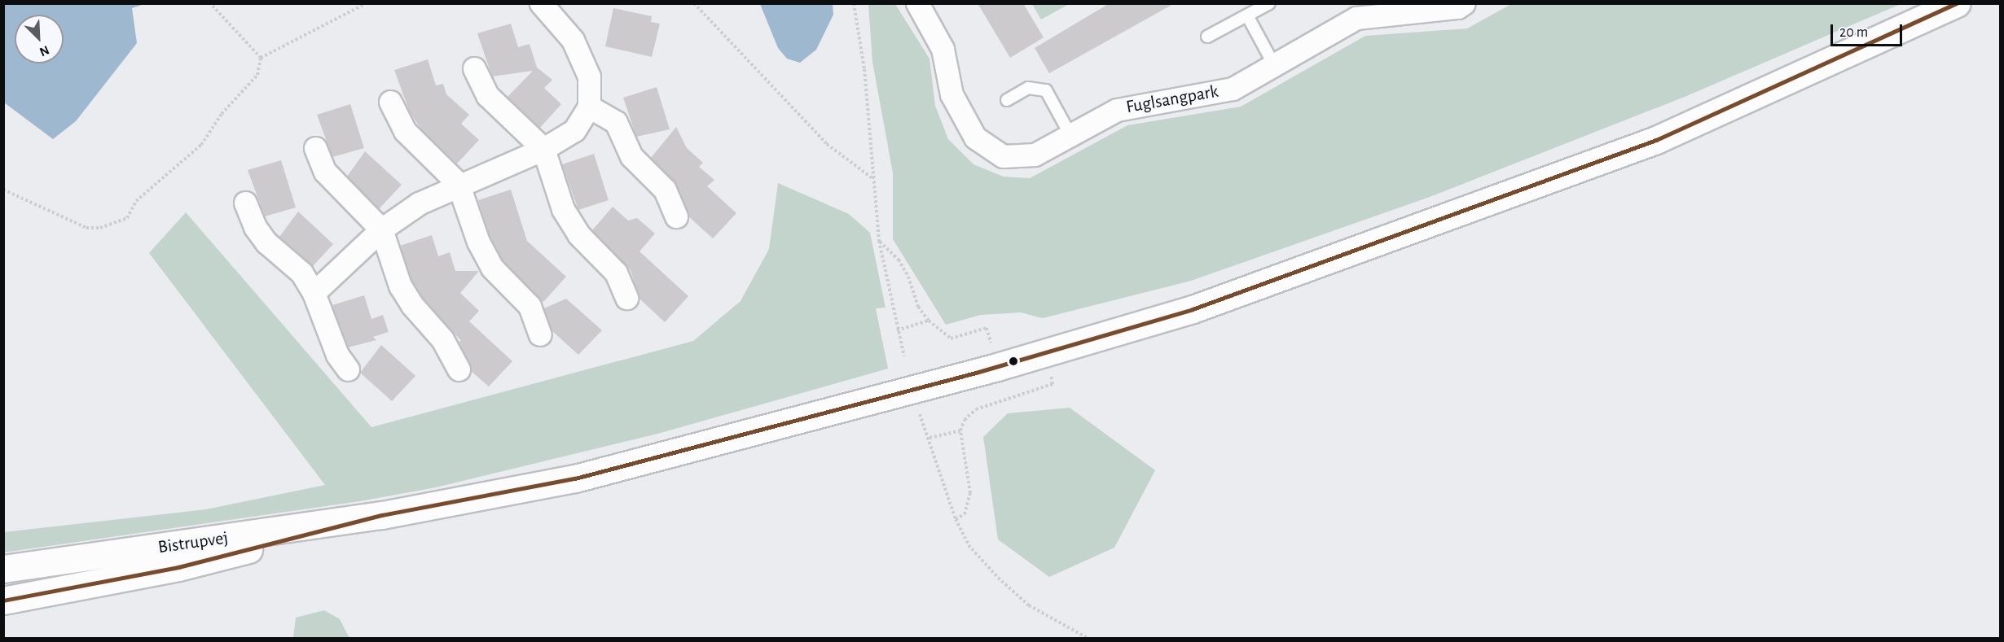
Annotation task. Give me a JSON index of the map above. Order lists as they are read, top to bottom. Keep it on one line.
{"streets":{"main road":["Bistrupvej"],"street":["Fuglsangpark"]},"scale_bar":"20 m","north":"bottom right"}
